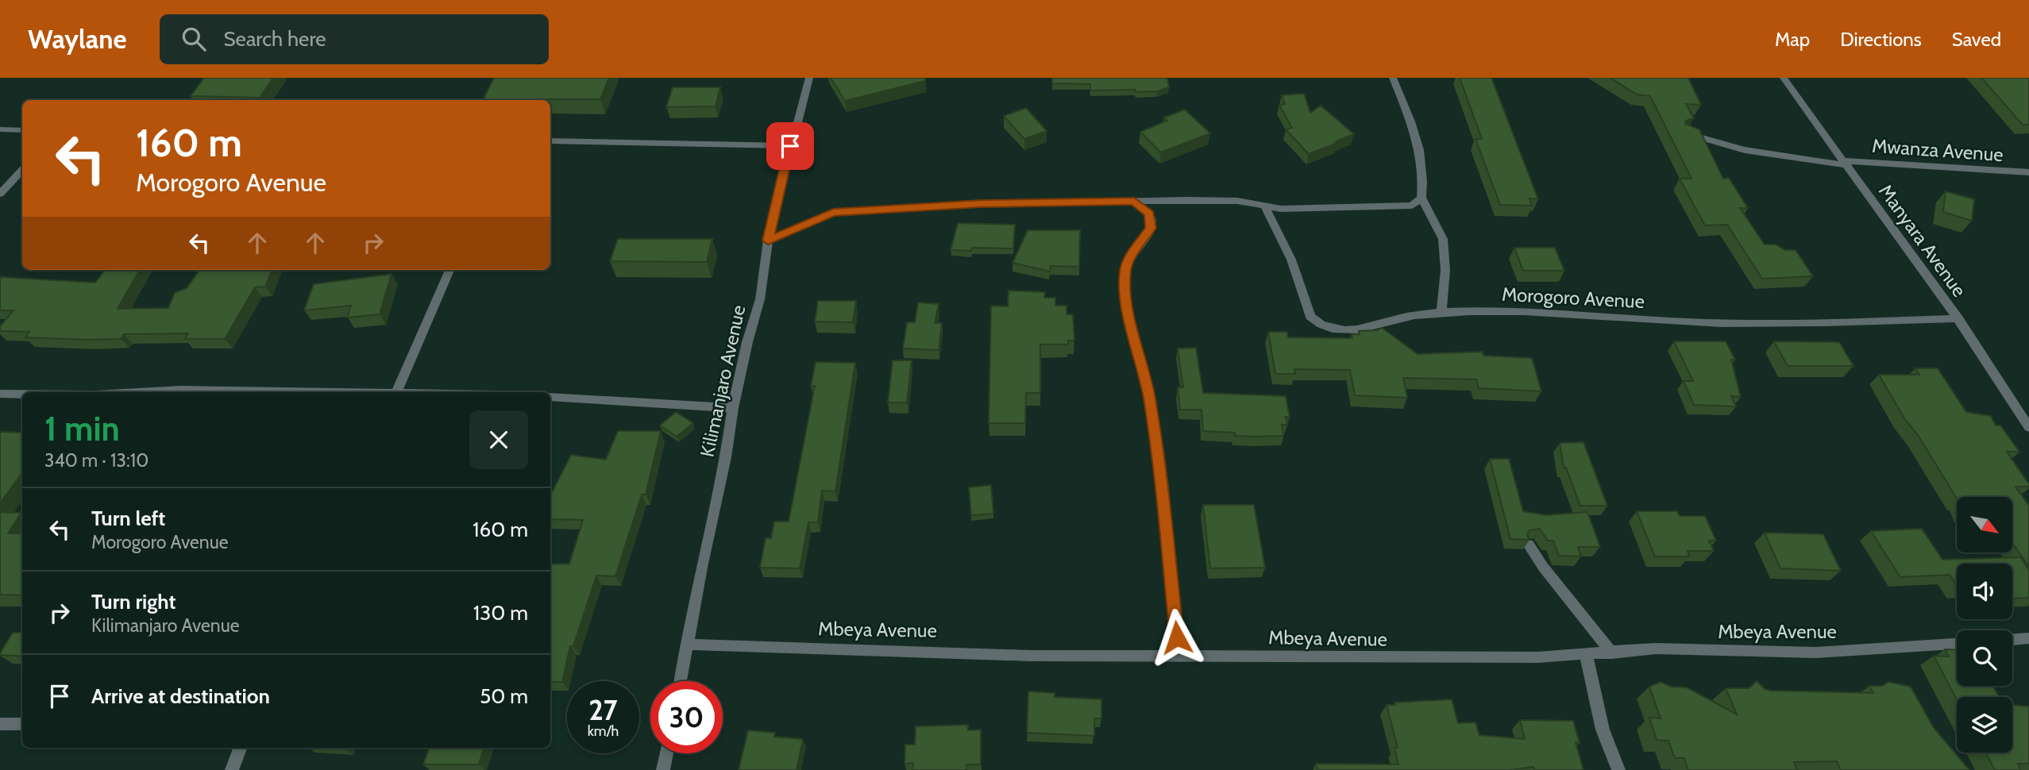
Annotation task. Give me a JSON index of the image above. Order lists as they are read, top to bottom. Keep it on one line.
{"streets":{"street":["Mwanza Avenue","Manyara Avenue","Morogoro Avenue","Kilimanjaro Avenue","Mbeya Avenue"]},"crossings":[["Mwanza Avenue","Manyara Avenue"],["Manyara Avenue","Morogoro Avenue"],["Kilimanjaro Avenue","Mbeya Avenue"]],"north":"bottom right","page":{"header":"Waylane","search":"Search here","nav":["Map","Directions","Saved"],"turn":["160 m","Morogoro Avenue"],"heading":["1 min","340 m · 13:10"],"list":[{"name":"Turn left","note":"Morogoro Avenue","value":"160 m"},{"name":"Turn right","note":"Kilimanjaro Avenue","value":"130 m"},{"name":"Arrive at destination","value":"50 m"}],"speed":"27 km/h","limit":"30"}}
